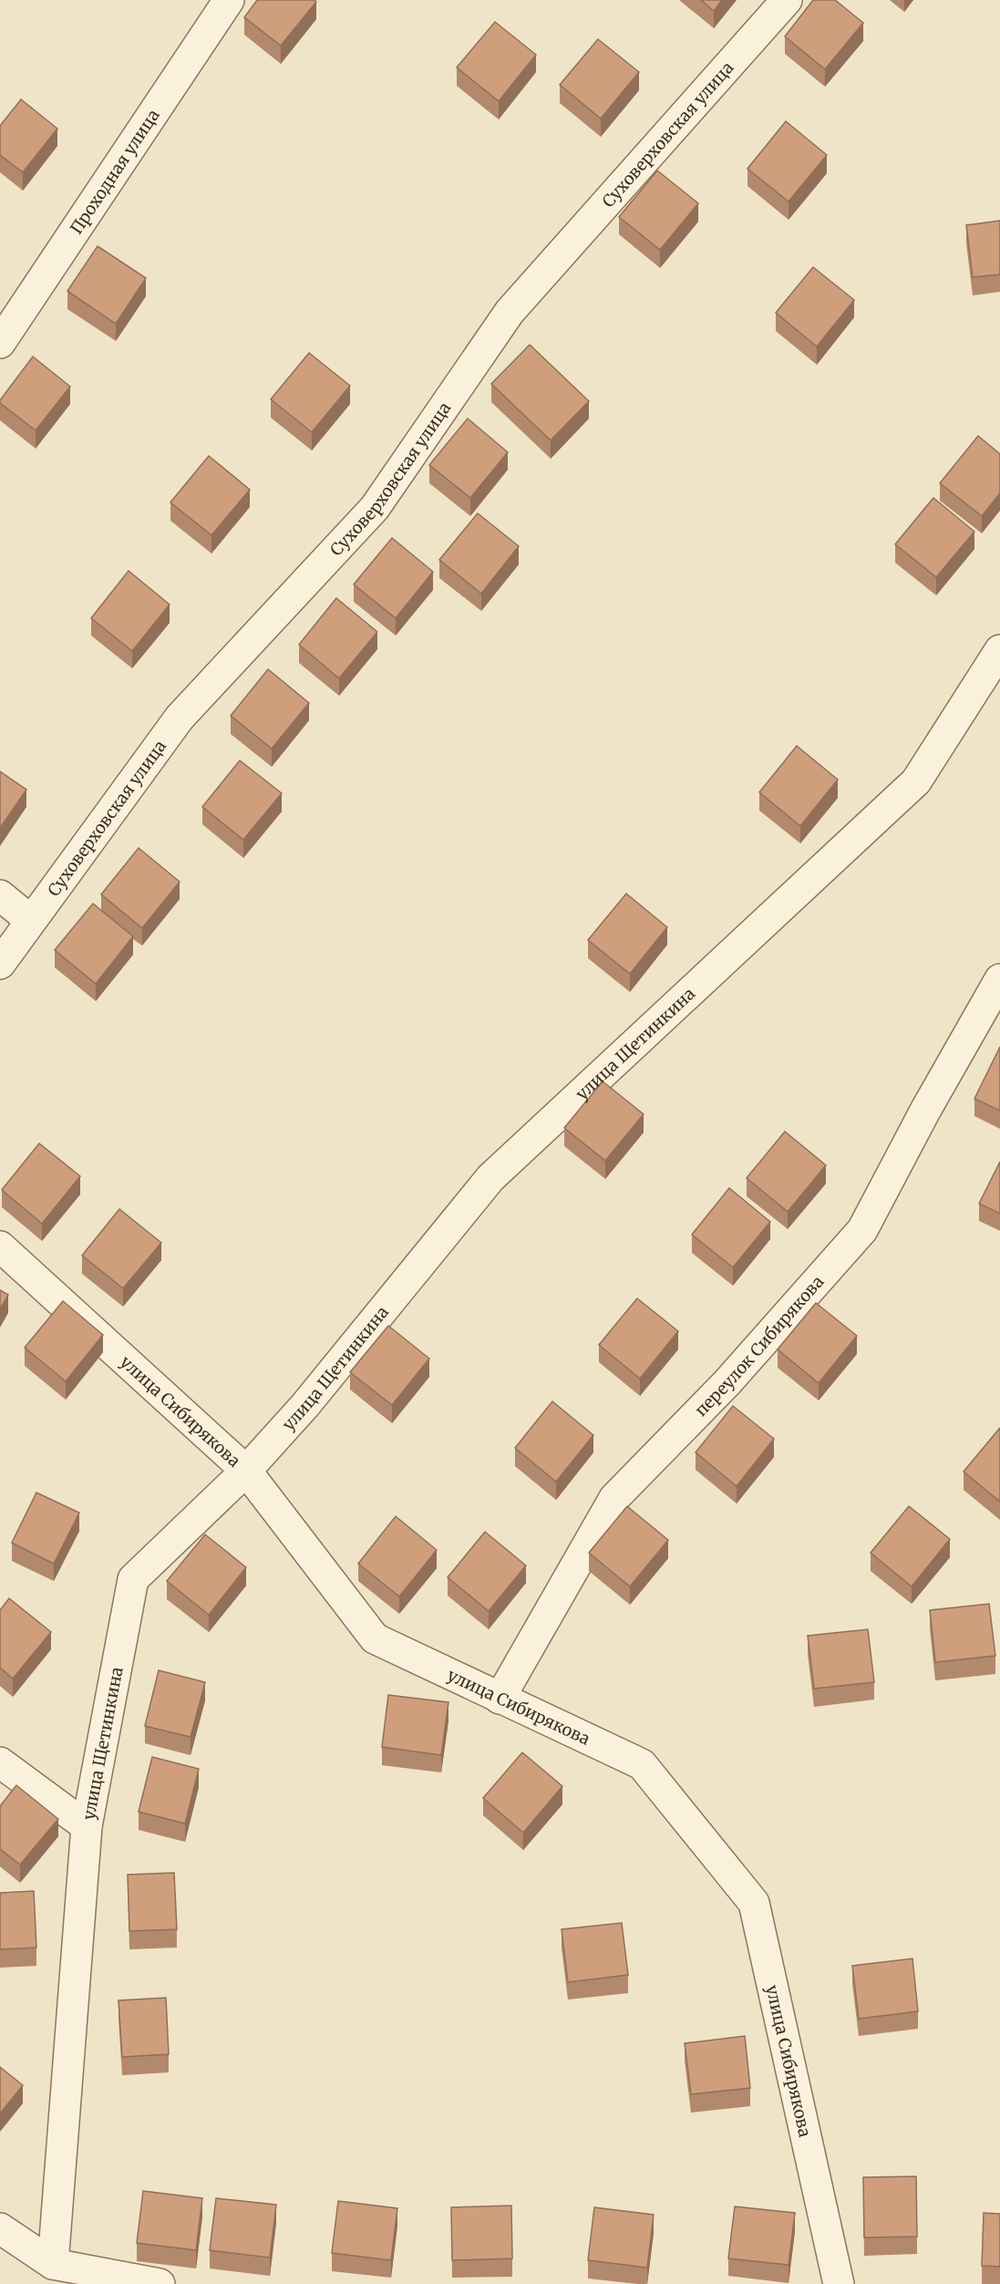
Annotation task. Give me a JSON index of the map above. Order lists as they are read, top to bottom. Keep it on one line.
{"streets":{"street":["Суховерховская улица","Проходная улица","улица Щетинкина","переулок Сибирякова","улица Сибирякова"]},"crossings":[["улица Щетинкина","улица Сибирякова"],["переулок Сибирякова","улица Сибирякова"]]}
